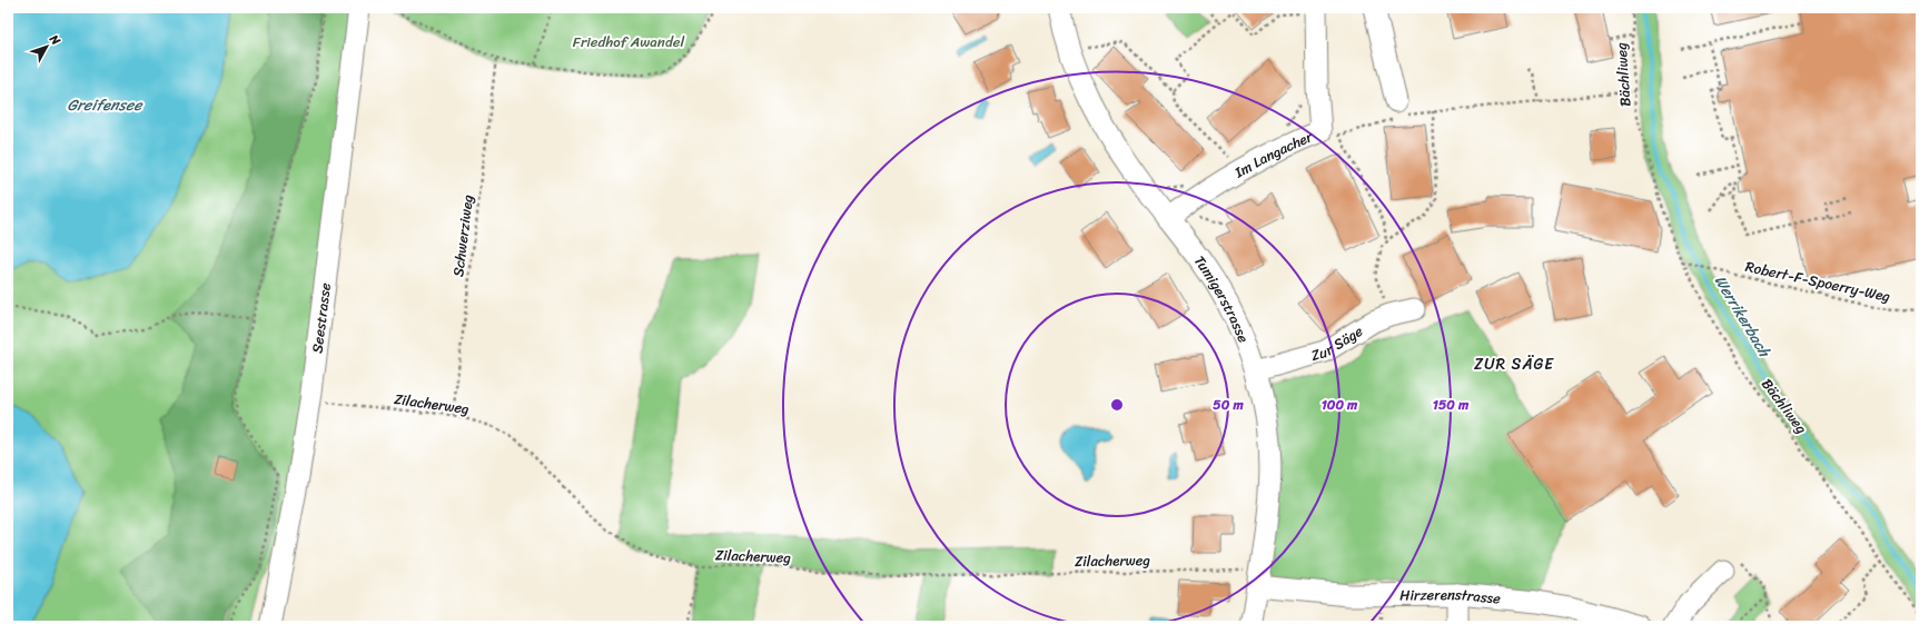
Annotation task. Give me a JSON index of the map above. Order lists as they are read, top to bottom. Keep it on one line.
{"streets":{"street":["Im Langacher","Tumigerstrasse","Seestrasse","Zur Säge","Hirzerenstrasse"],"path":["Bächliweg","Schwerziweg","Robert-F-Spoerry-Weg","Zilacherweg"]},"crossings":[["Bächliweg","Robert-F-Spoerry-Weg"],["Im Langacher","Tumigerstrasse"],["Schwerziweg","Zilacherweg"],["Tumigerstrasse","Zur Säge"],["Tumigerstrasse","Zilacherweg"],["Tumigerstrasse","Hirzerenstrasse"],["Seestrasse","Zilacherweg"],["Zilacherweg","Hirzerenstrasse"]],"districts":["ZUR SÄGE"],"water":["Greifensee","Werrikerbach"],"parks":["Friedhof Awandel"],"north":"top right","rings":["50 m","100 m","150 m"]}
